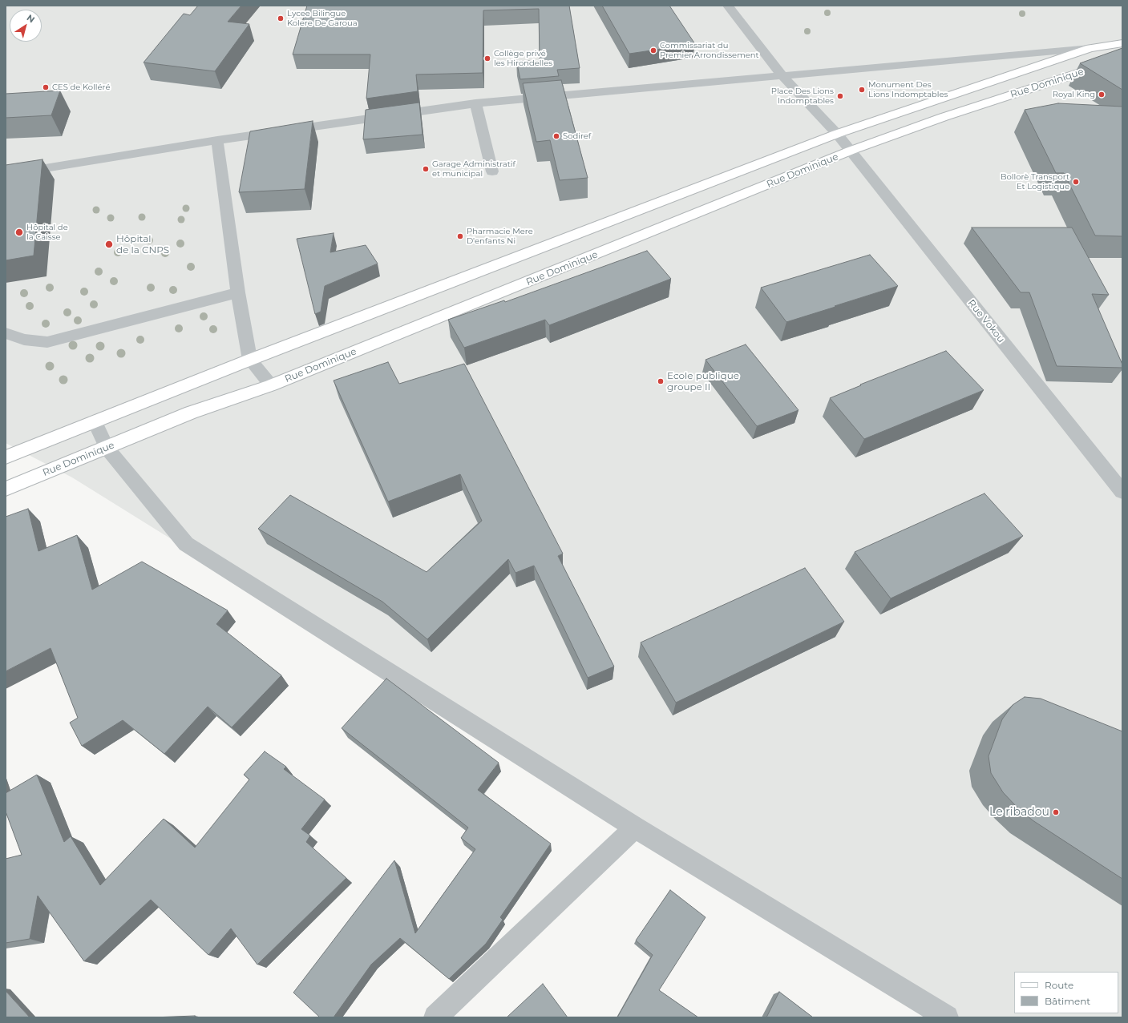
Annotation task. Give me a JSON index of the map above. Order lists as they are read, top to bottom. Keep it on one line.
{"streets":{"main road":["Rue Dominique"],"street":["Rue Vokou"]},"crossings":[["Rue Dominique","Rue Vokou"]],"places":["Lycee Bilingue Kolere De Garoua","Commissariat du Premier Arrondissement","Collège privé les Hirondelles","CES de Kolléré","Monument Des Lions Indomptables","Royal King","Place Des Lions Indomptables","Sodiref","Garage Administratif et municipal","Bollorè Transport Et Logistique","Hôpital de la Caisse","Pharmacie Mere D'enfants Ni","Hôpital de la CNPS","Ecole publique groupe II","Le ribadou"],"legend":["Route","Bâtiment"],"north":"top right"}
